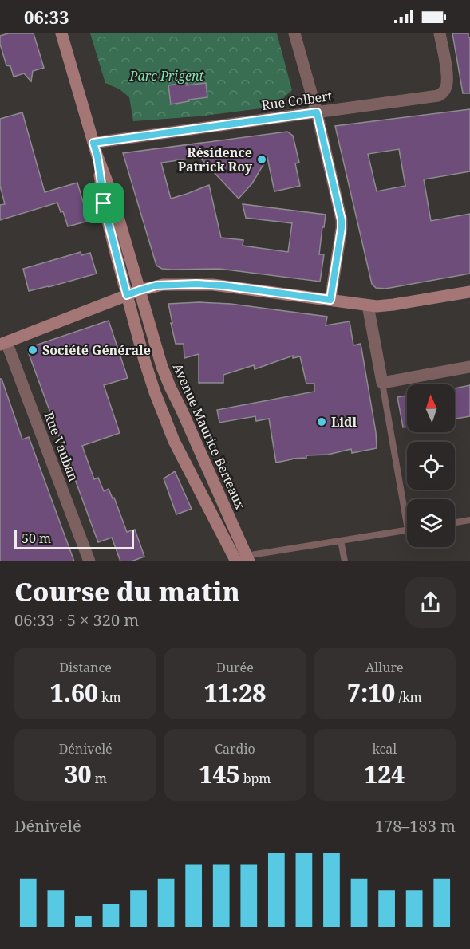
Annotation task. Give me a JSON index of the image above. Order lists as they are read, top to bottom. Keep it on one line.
{"streets":{"street":["Rue Colbert","Avenue Maurice Berteaux","Rue Vauban"]},"crossings":[["Rue Colbert","Avenue Maurice Berteaux"]],"parks":["Parc Prigent"],"places":["Résidence Patrick Roy","Société Générale","Lidl"],"scale_bar":"50 m","north":"top","page":{"status":"06:33","scale":"50 m","heading":["Course du matin","06:33 · 5 × 320 m"],"stats":[["Distance","1.60 km"],["Durée","11:28"],["Allure","7:10 /km"],["Dénivelé","30 m"],["Cardio","145 bpm"],["kcal","124"]],"chart":["Dénivelé","178–183 m"]}}
